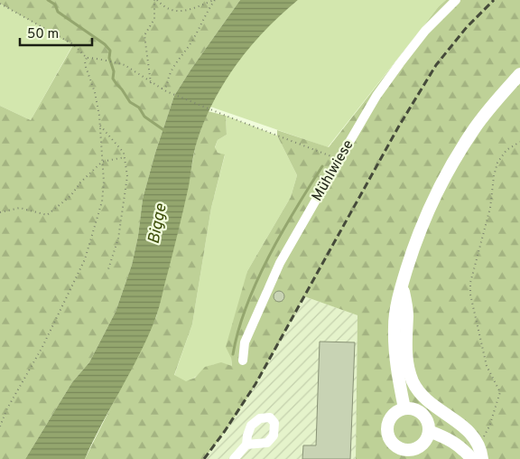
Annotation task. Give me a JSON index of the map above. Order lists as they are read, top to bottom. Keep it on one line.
{"streets":{"street":["Mühlwiese"]},"water":["Bigge"],"scale_bar":"50 m"}
